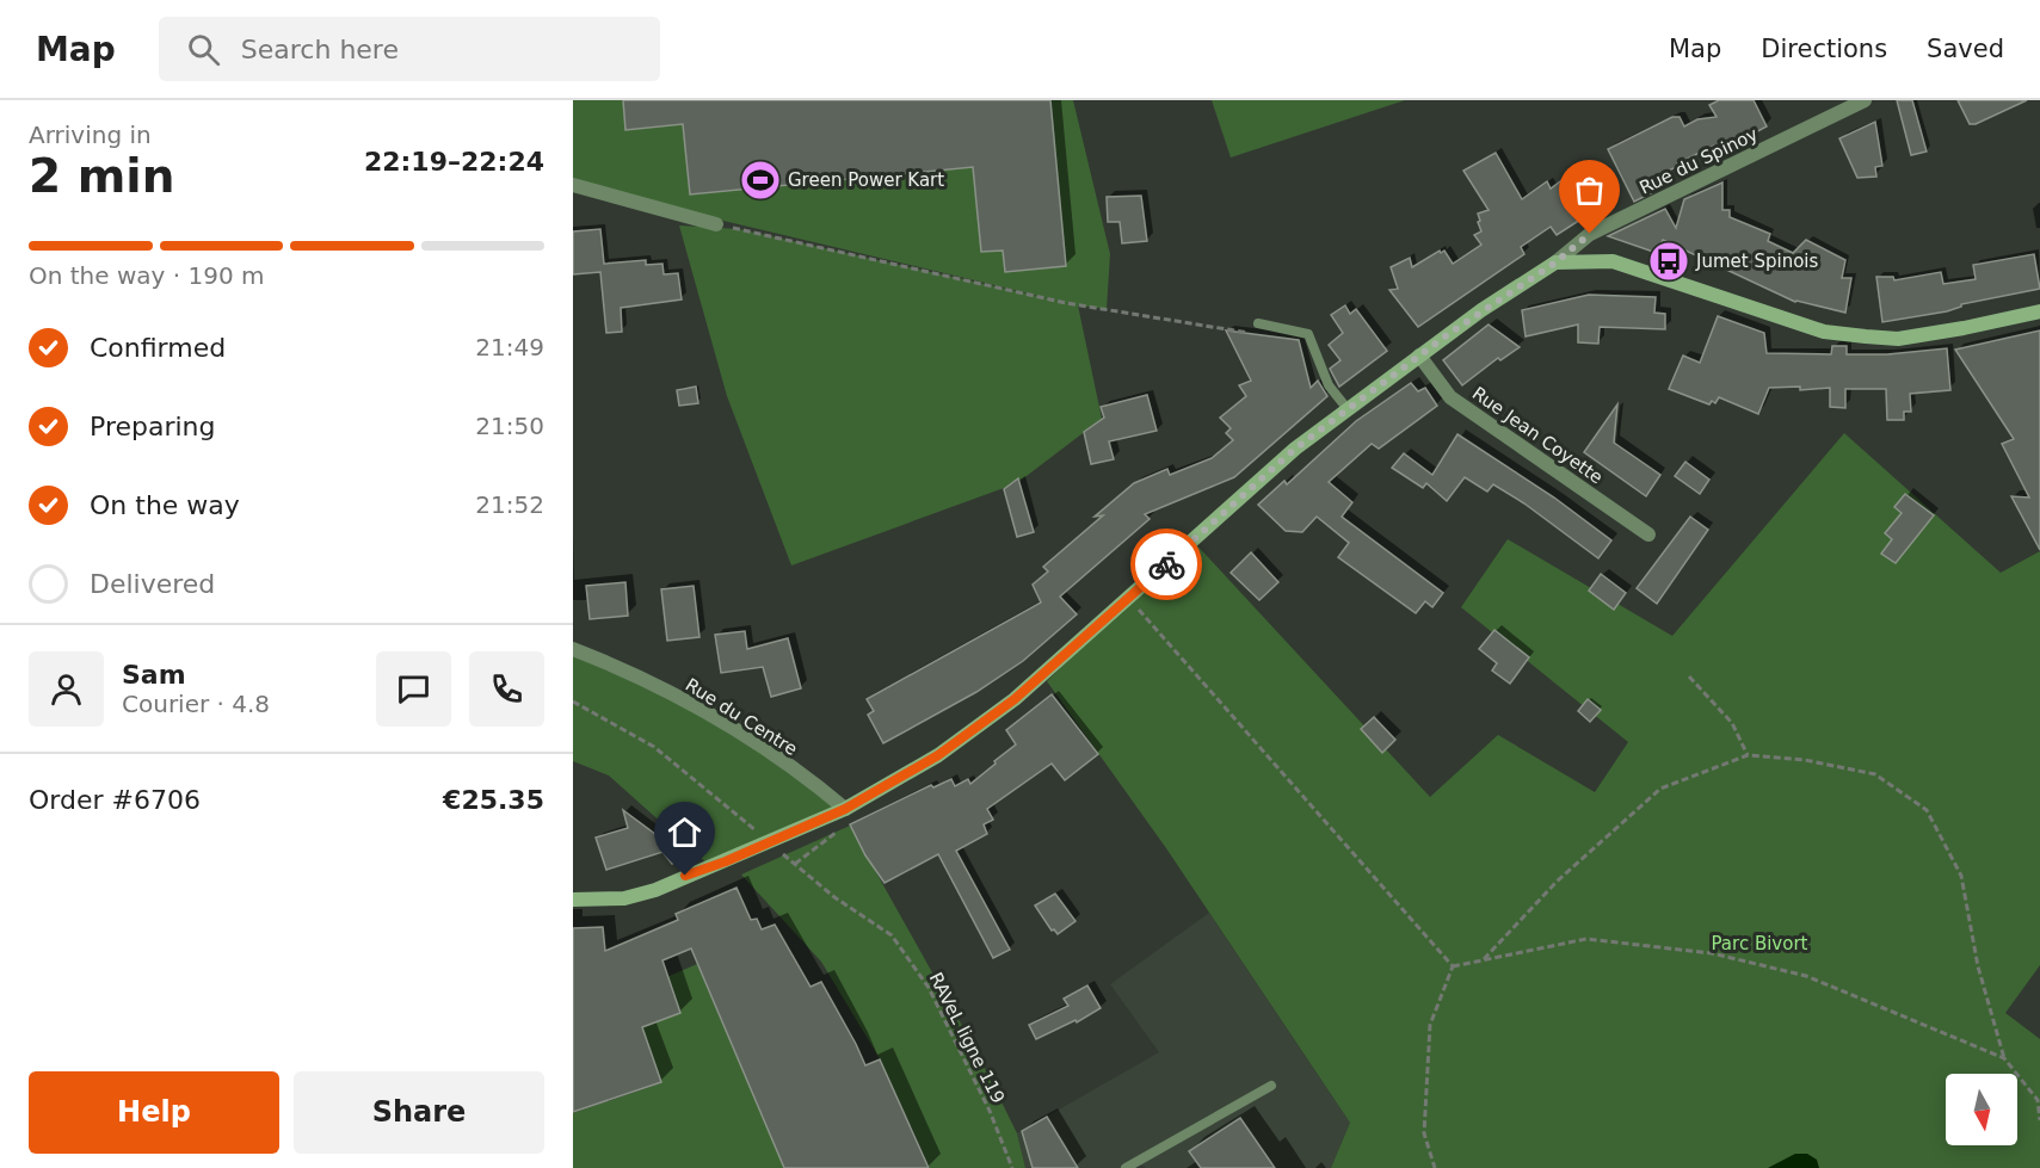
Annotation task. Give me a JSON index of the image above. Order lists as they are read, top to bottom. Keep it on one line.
{"streets":{"street":["Rue du Spinoy","Rue Jean Coyette","Rue du Centre"],"path":["RAVeL ligne 119"]},"parks":["Parc Bivort"],"places":{"sports":["Green Power Kart"],"bus stop":["Jumet Spinois"]},"north":"bottom","page":{"header":"Map","search":"Search here","nav":["Map","Directions","Saved"],"heading":["2 min","Arriving in","22:19–22:24"],"panel":["Sam","Courier · 4.8","Order #6706","€25.35"],"bar":"On the way · 190 m","list":[["Confirmed","21:49"],["Preparing","21:50"],["On the way","21:52"],"Delivered"],"buttons":["Help","Share"]}}
